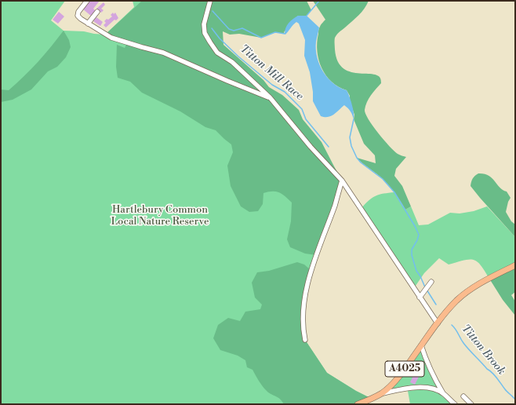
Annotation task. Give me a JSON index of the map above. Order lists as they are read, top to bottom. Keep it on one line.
{"streets":{"main road":["A4025"]},"water":["Titton Mill Race","Titton Brook"],"parks":["Hartlebury Common Local Nature Reserve"]}
